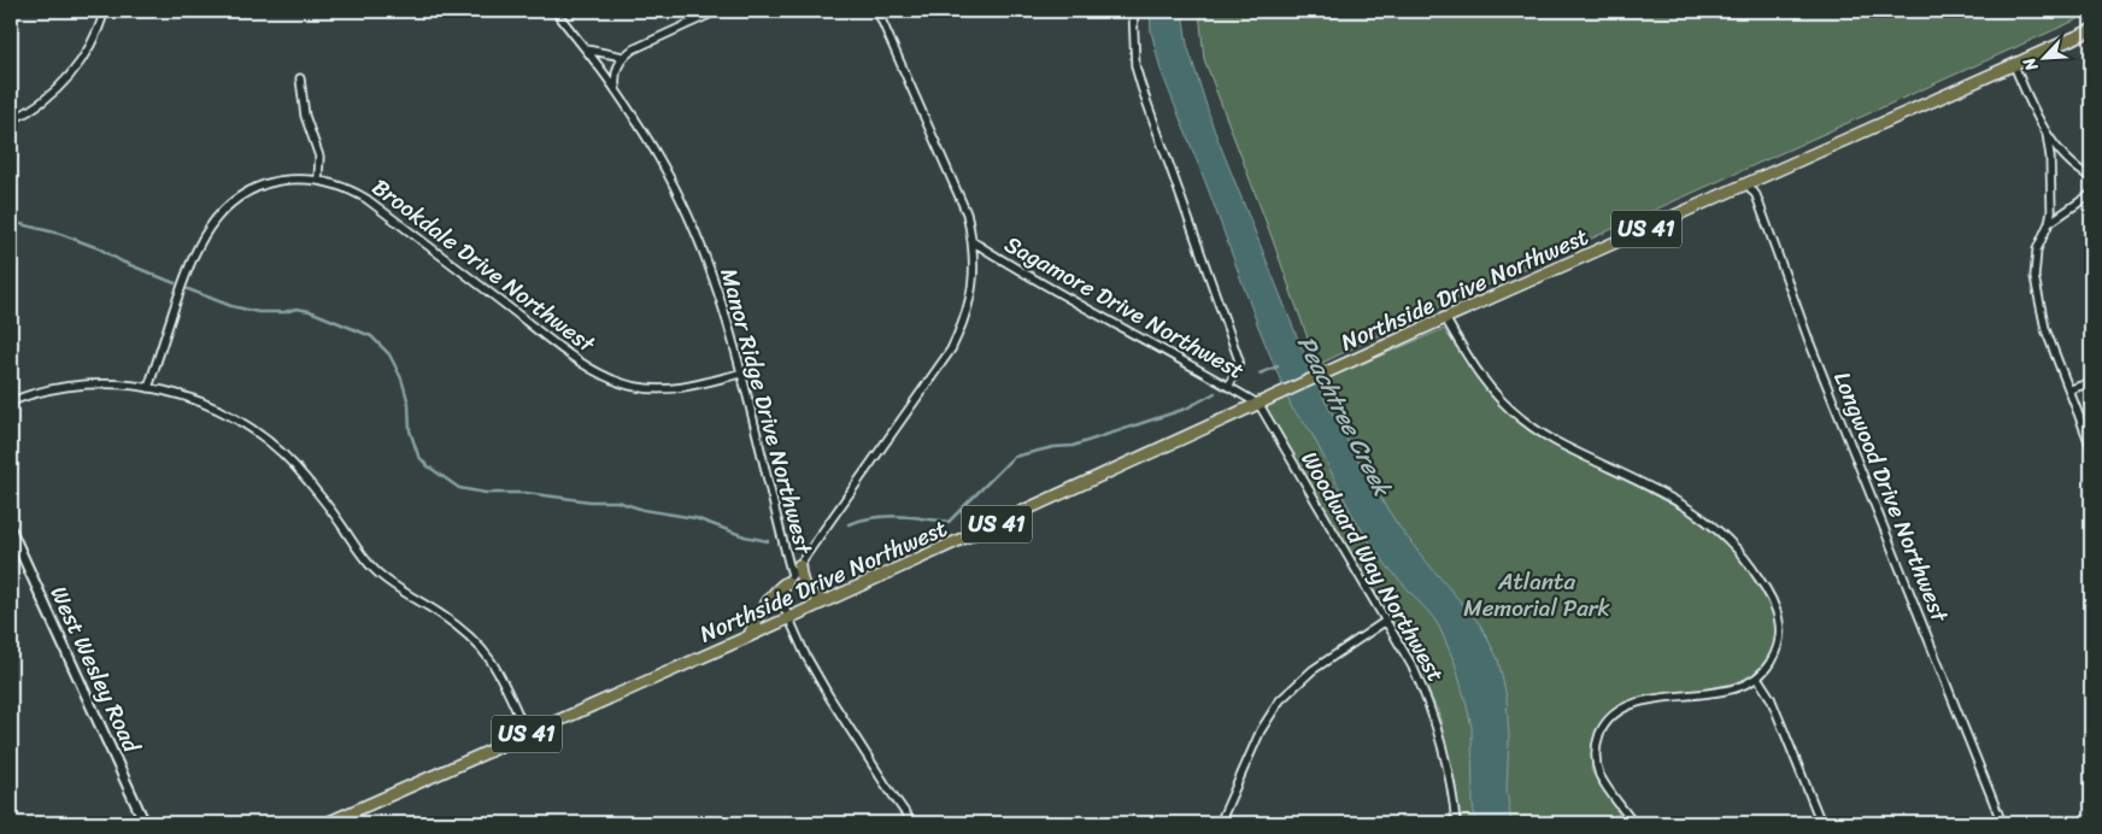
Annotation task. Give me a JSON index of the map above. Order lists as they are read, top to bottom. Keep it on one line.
{"streets":{"main road":["US 41","Northside Drive Northwest"],"street":["Brookdale Drive Northwest","Sagamore Drive Northwest","Manor Ridge Drive Northwest","Longwood Drive Northwest","Woodward Way Northwest","West Wesley Road"]},"crossings":[["Brookdale Drive Northwest","Manor Ridge Drive Northwest"],["Northside Drive Northwest","Sagamore Drive Northwest"],["Northside Drive Northwest","Manor Ridge Drive Northwest"],["Northside Drive Northwest","Longwood Drive Northwest"],["Northside Drive Northwest","Woodward Way Northwest"],["Sagamore Drive Northwest","Woodward Way Northwest"]],"water":["Peachtree Creek"],"parks":["Atlanta Memorial Park"],"north":"bottom left"}
